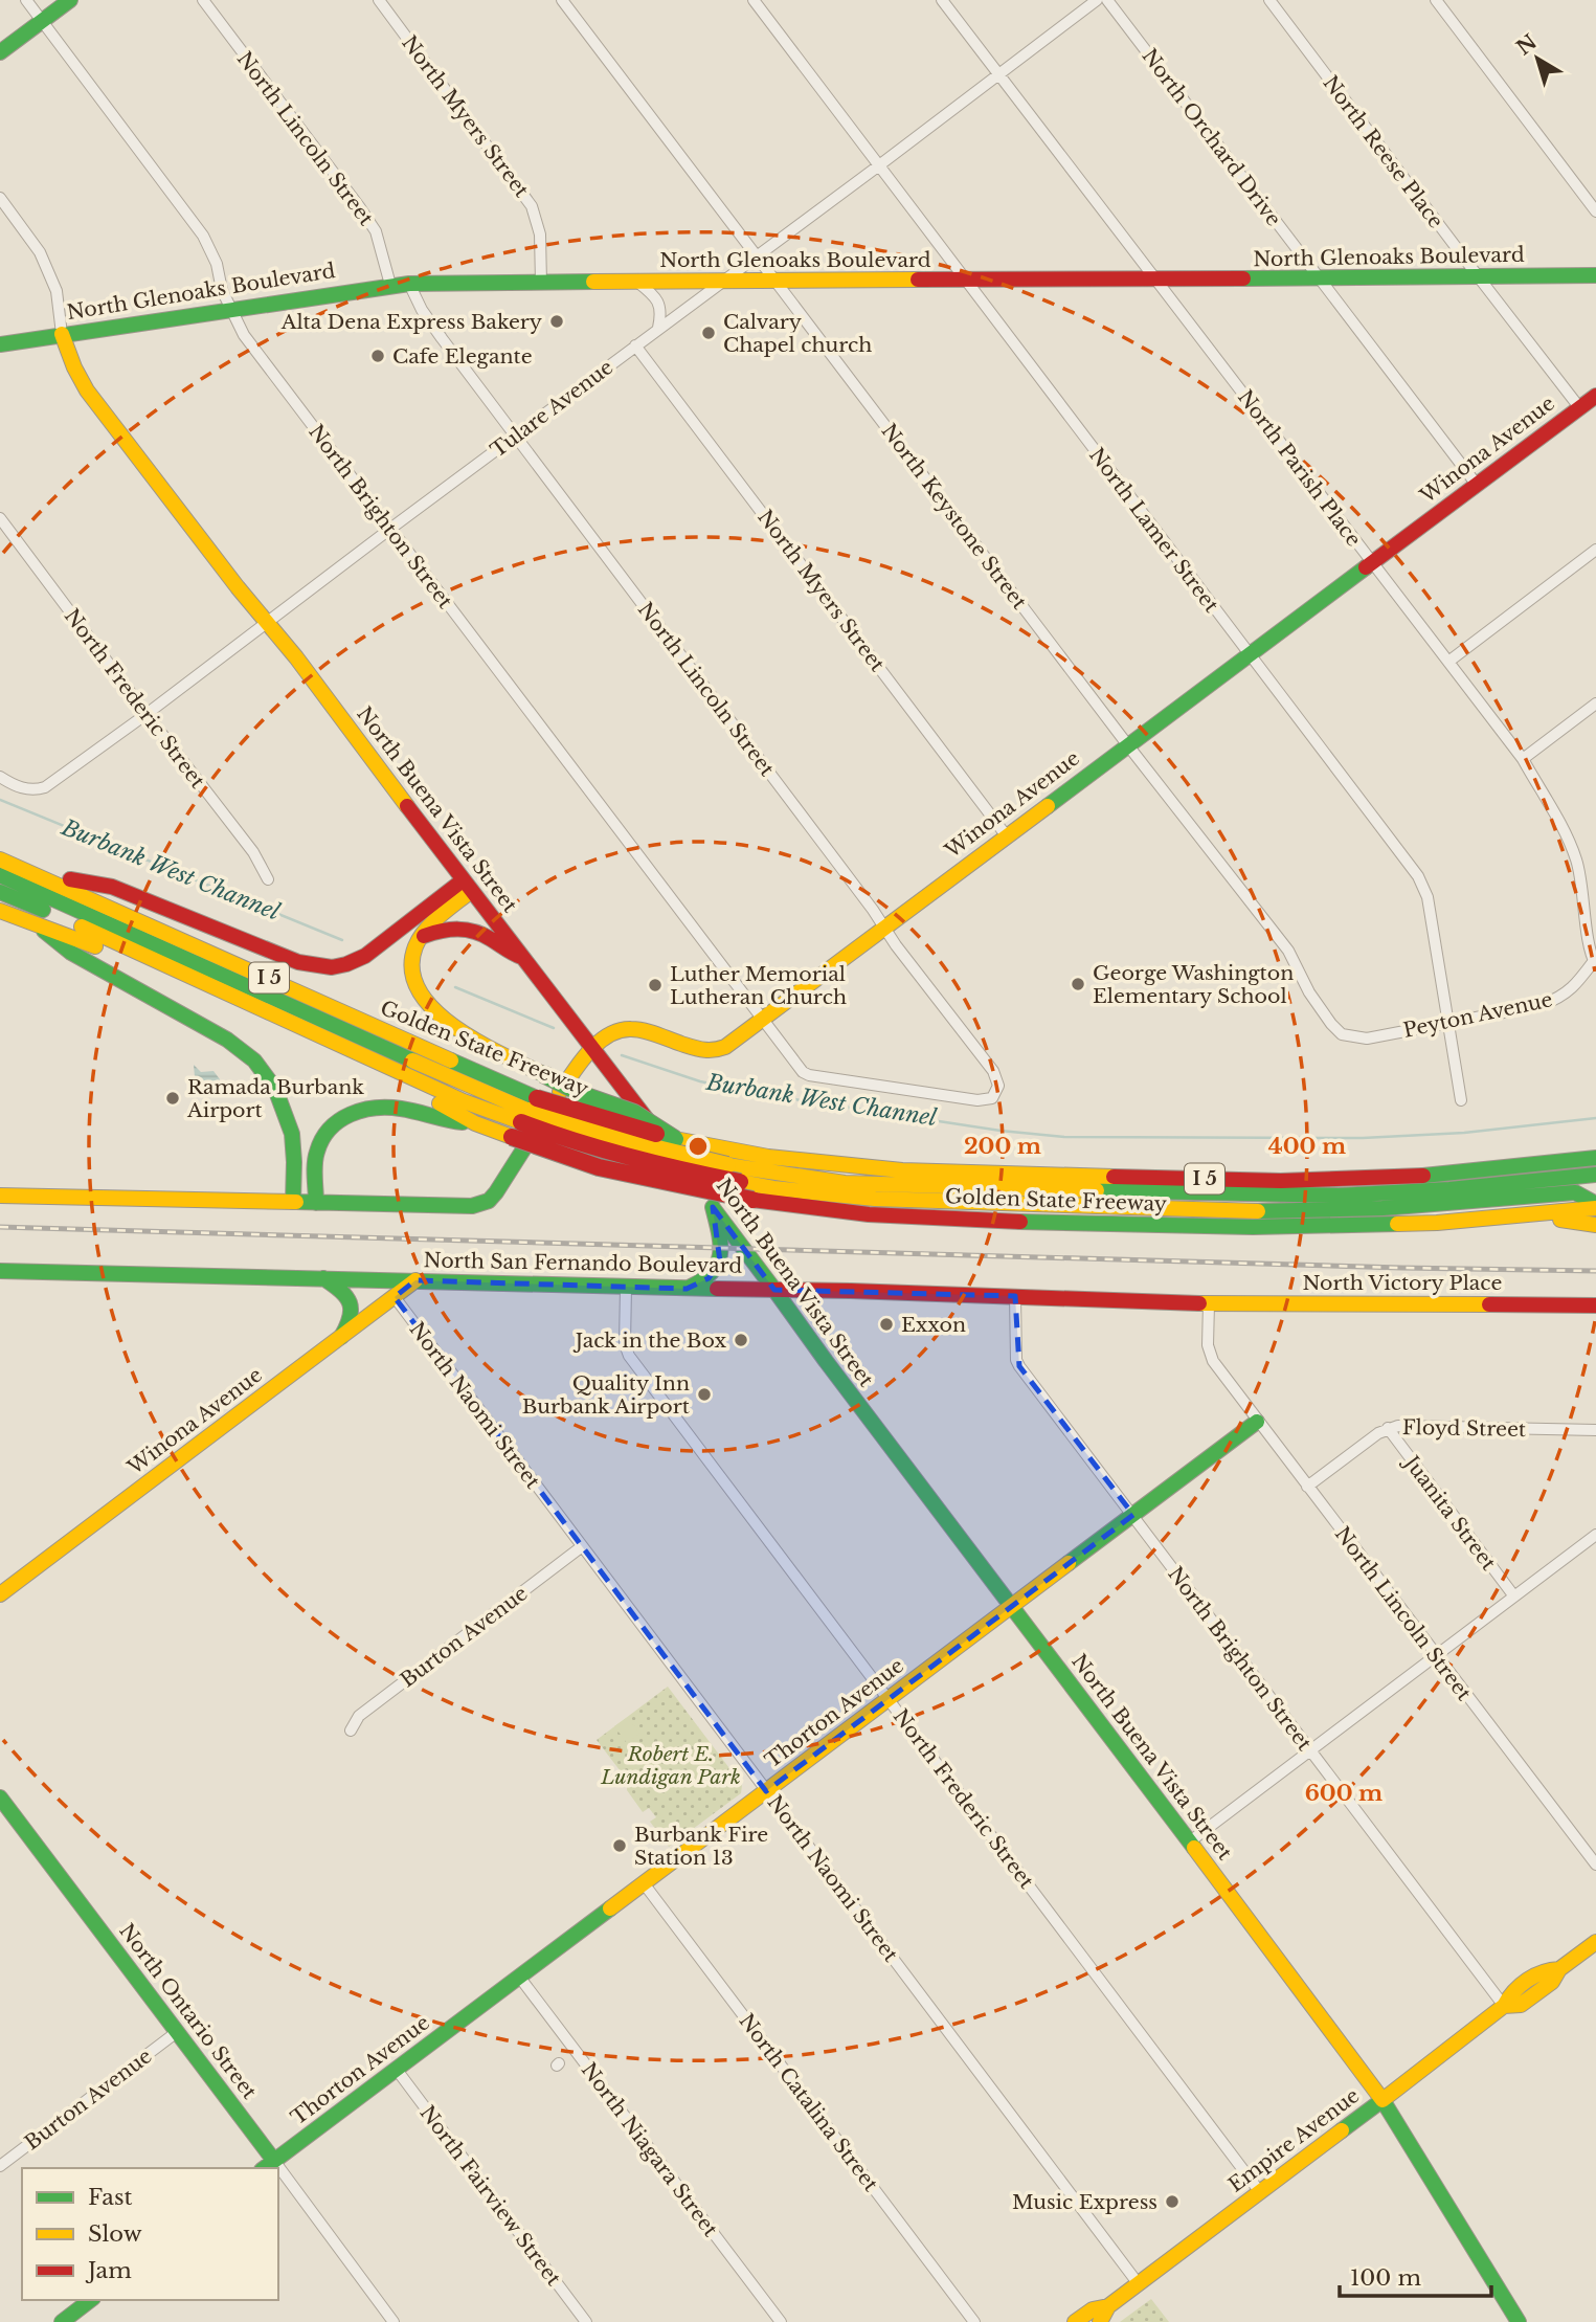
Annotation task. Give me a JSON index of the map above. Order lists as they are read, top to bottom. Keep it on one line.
{"streets":{"main road":["North Glenoaks Boulevard","Winona Avenue","North Buena Vista Street","I 5","Golden State Freeway","North San Fernando Boulevard","North Victory Place","Thorton Avenue","North Ontario Street","Empire Avenue"],"street":["North Myers Street","North Orchard Drive","North Lincoln Street","North Reese Place","Tulare Avenue","North Parish Place","North Brighton Street","North Keystone Street","North Lamer Street","North Frederic Street","Peyton Avenue","North Naomi Street","Floyd Street","Juanita Street","Burton Avenue","North Catalina Street","North Niagara Street","North Fairview Street"]},"crossings":[["North Myers Street","North Glenoaks Boulevard"],["North Myers Street","Tulare Avenue"],["North Myers Street","Winona Avenue"],["North Orchard Drive","North Glenoaks Boulevard"],["North Orchard Drive","Winona Avenue"],["North Lincoln Street","North Glenoaks Boulevard"],["North Lincoln Street","Tulare Avenue"],["North Lincoln Street","Winona Avenue"],["North Lincoln Street","North Brighton Street"],["North Lincoln Street","North San Fernando Boulevard"],["North Lincoln Street","North Victory Place"],["North Lincoln Street","Floyd Street"],["North Lincoln Street","Thorton Avenue"],["North Reese Place","North Glenoaks Boulevard"],["North Reese Place","Winona Avenue"],["North Glenoaks Boulevard","Tulare Avenue"],["North Glenoaks Boulevard","North Parish Place"],["North Glenoaks Boulevard","North Brighton Street"],["North Glenoaks Boulevard","North Keystone Street"],["North Glenoaks Boulevard","North Lamer Street"],["North Glenoaks Boulevard","North Buena Vista Street"],["Tulare Avenue","North Parish Place"],["Tulare Avenue","North Brighton Street"],["Tulare Avenue","North Keystone Street"],["Tulare Avenue","North Lamer Street"],["Tulare Avenue","North Frederic Street"],["Tulare Avenue","North Buena Vista Street"],["Winona Avenue","North Parish Place"],["Winona Avenue","North Brighton Street"],["Winona Avenue","North Keystone Street"],["Winona Avenue","North Lamer Street"],["Winona Avenue","North Buena Vista Street"],["Winona Avenue","North San Fernando Boulevard"],["Winona Avenue","North Naomi Street"],["North Parish Place","Peyton Avenue"],["North Brighton Street","North San Fernando Boulevard"],["North Brighton Street","Thorton Avenue"],["North Brighton Street","Empire Avenue"],["North Keystone Street","Peyton Avenue"],["North Lamer Street","Peyton Avenue"],["North Frederic Street","North San Fernando Boulevard"],["North Frederic Street","Thorton Avenue"],["North Frederic Street","Empire Avenue"],["North Buena Vista Street","North San Fernando Boulevard"],["North Buena Vista Street","Thorton Avenue"],["North Buena Vista Street","Empire Avenue"],["North San Fernando Boulevard","North Victory Place"],["North Naomi Street","Burton Avenue"],["North Naomi Street","Thorton Avenue"],["North Naomi Street","Empire Avenue"],["Floyd Street","Juanita Street"],["Burton Avenue","North Ontario Street"],["Thorton Avenue","North Ontario Street"],["Thorton Avenue","North Catalina Street"],["Thorton Avenue","North Niagara Street"],["Thorton Avenue","North Fairview Street"]],"water":["Burbank West Channel"],"parks":["Robert E. Lundigan Park"],"places":["Alta Dena Express Bakery","Calvary Chapel church","Cafe Elegante","George Washington Elementary School","Luther Memorial Lutheran Church","Ramada Burbank Airport","Exxon","Jack in the Box","Quality Inn Burbank Airport","Burbank Fire Station 13","Music Express"],"legend":["Fast","Slow","Jam"],"scale_bar":"100 m","north":"top left","rings":["200 m","400 m","600 m"]}
